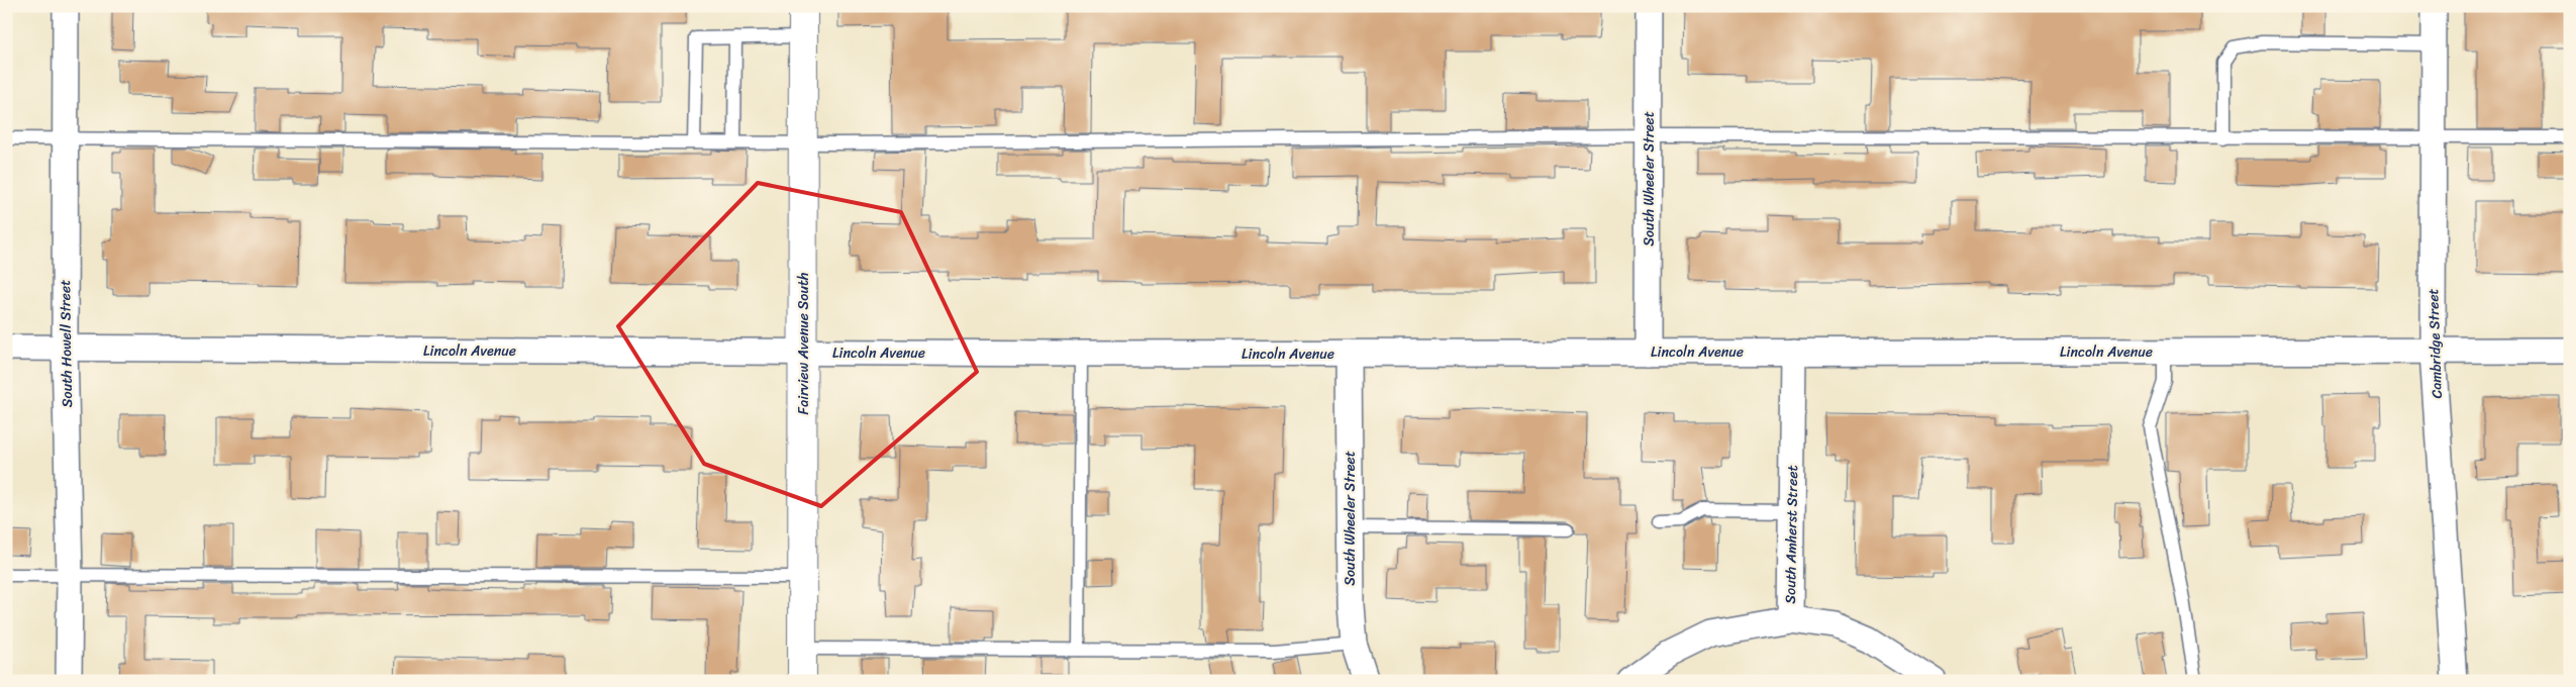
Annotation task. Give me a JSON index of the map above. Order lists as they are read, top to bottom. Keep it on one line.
{"streets":{"street":["South Wheeler Street","South Howell Street","Fairview Avenue South","Cambridge Street","Lincoln Avenue","South Amherst Street"]},"crossings":[["South Wheeler Street","Lincoln Avenue"],["South Howell Street","Lincoln Avenue"],["Fairview Avenue South","Lincoln Avenue"],["Cambridge Street","Lincoln Avenue"],["Lincoln Avenue","South Amherst Street"]]}
